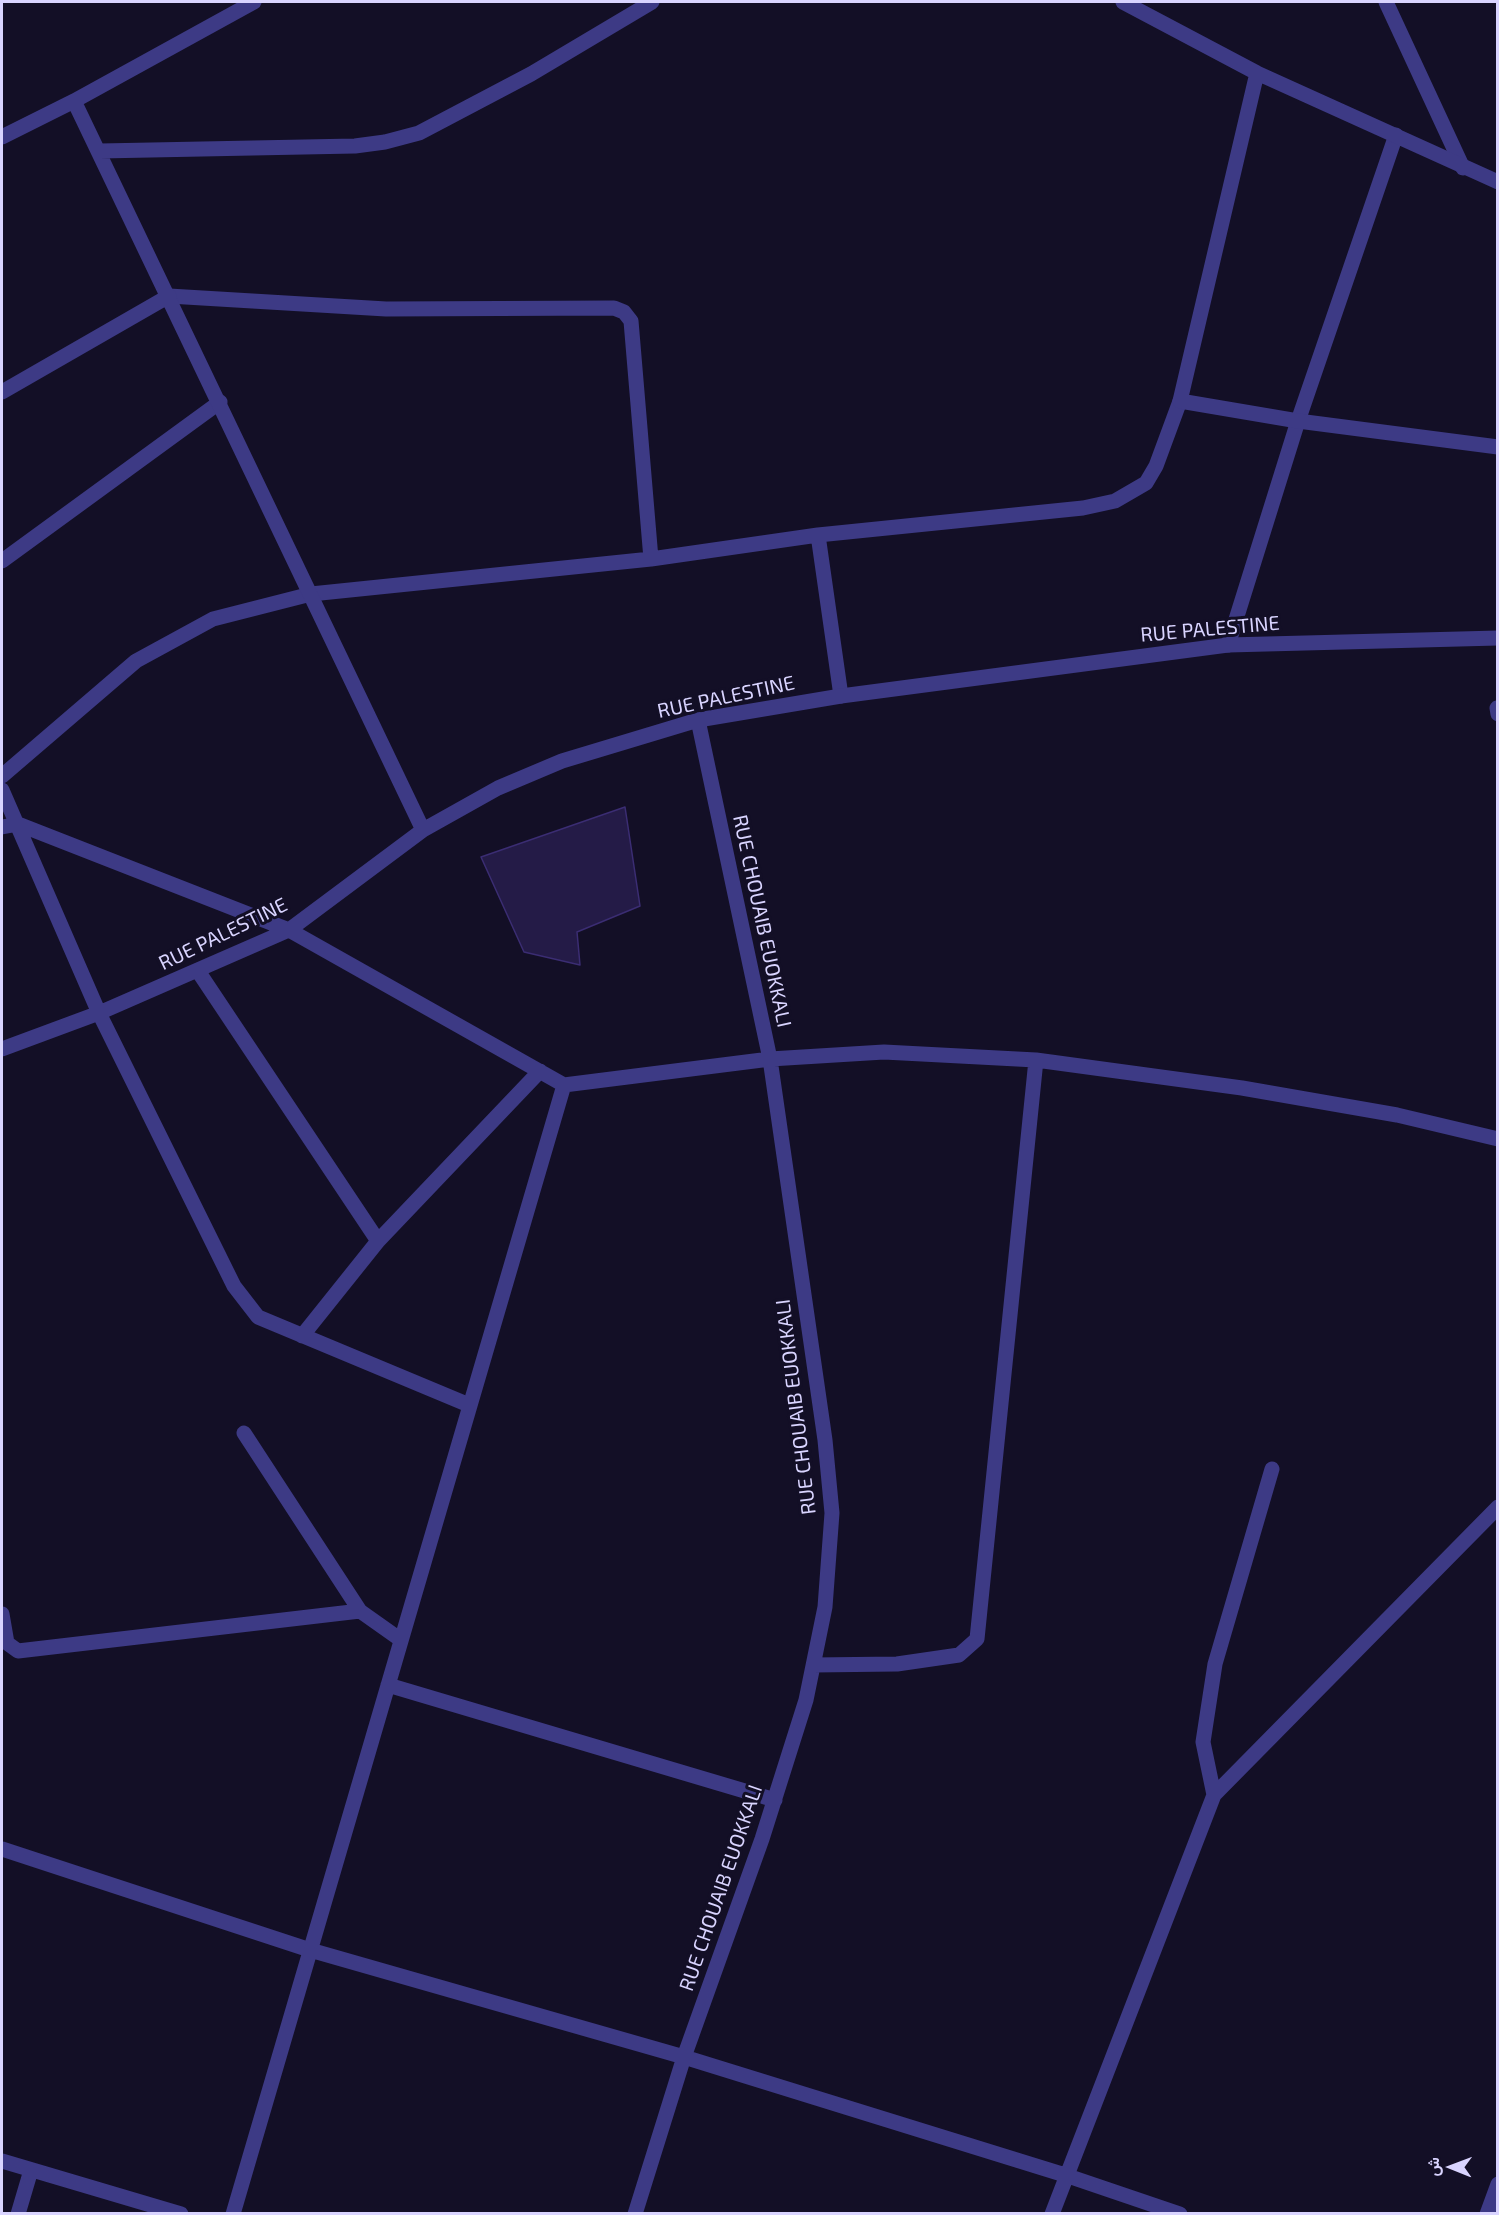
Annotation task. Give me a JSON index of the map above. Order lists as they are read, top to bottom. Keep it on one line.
{"streets":{"street":["RUE PALESTINE","RUE CHOUAIB EUOKKALI"]},"crossings":[["RUE PALESTINE","RUE CHOUAIB EUOKKALI"]],"north":"left"}
